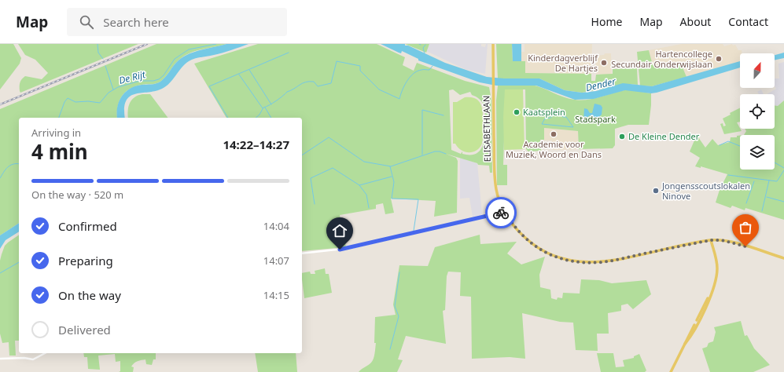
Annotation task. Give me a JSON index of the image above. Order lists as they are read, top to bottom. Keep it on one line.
{"streets":{"main road":["ELISABETHLAAN"]},"water":["De Rijt","Dender"],"parks":["Stadspark"],"places":["Hartencollege Secundair Onderwijslaan","Kinderdagverblijf De Hartjes","Kaatsplein","Academie voor Muziek, Woord en Dans","De Kleine Dender","Jongensscoutslokalen Ninove"],"north":"top","page":{"header":"Map","search":"Search here","nav":["Home","Map","About","Contact"],"heading":["4 min","Arriving in","14:22–14:27"],"bar":"On the way · 520 m","list":[["Confirmed","14:04"],["Preparing","14:07"],["On the way","14:15"],"Delivered"]}}
